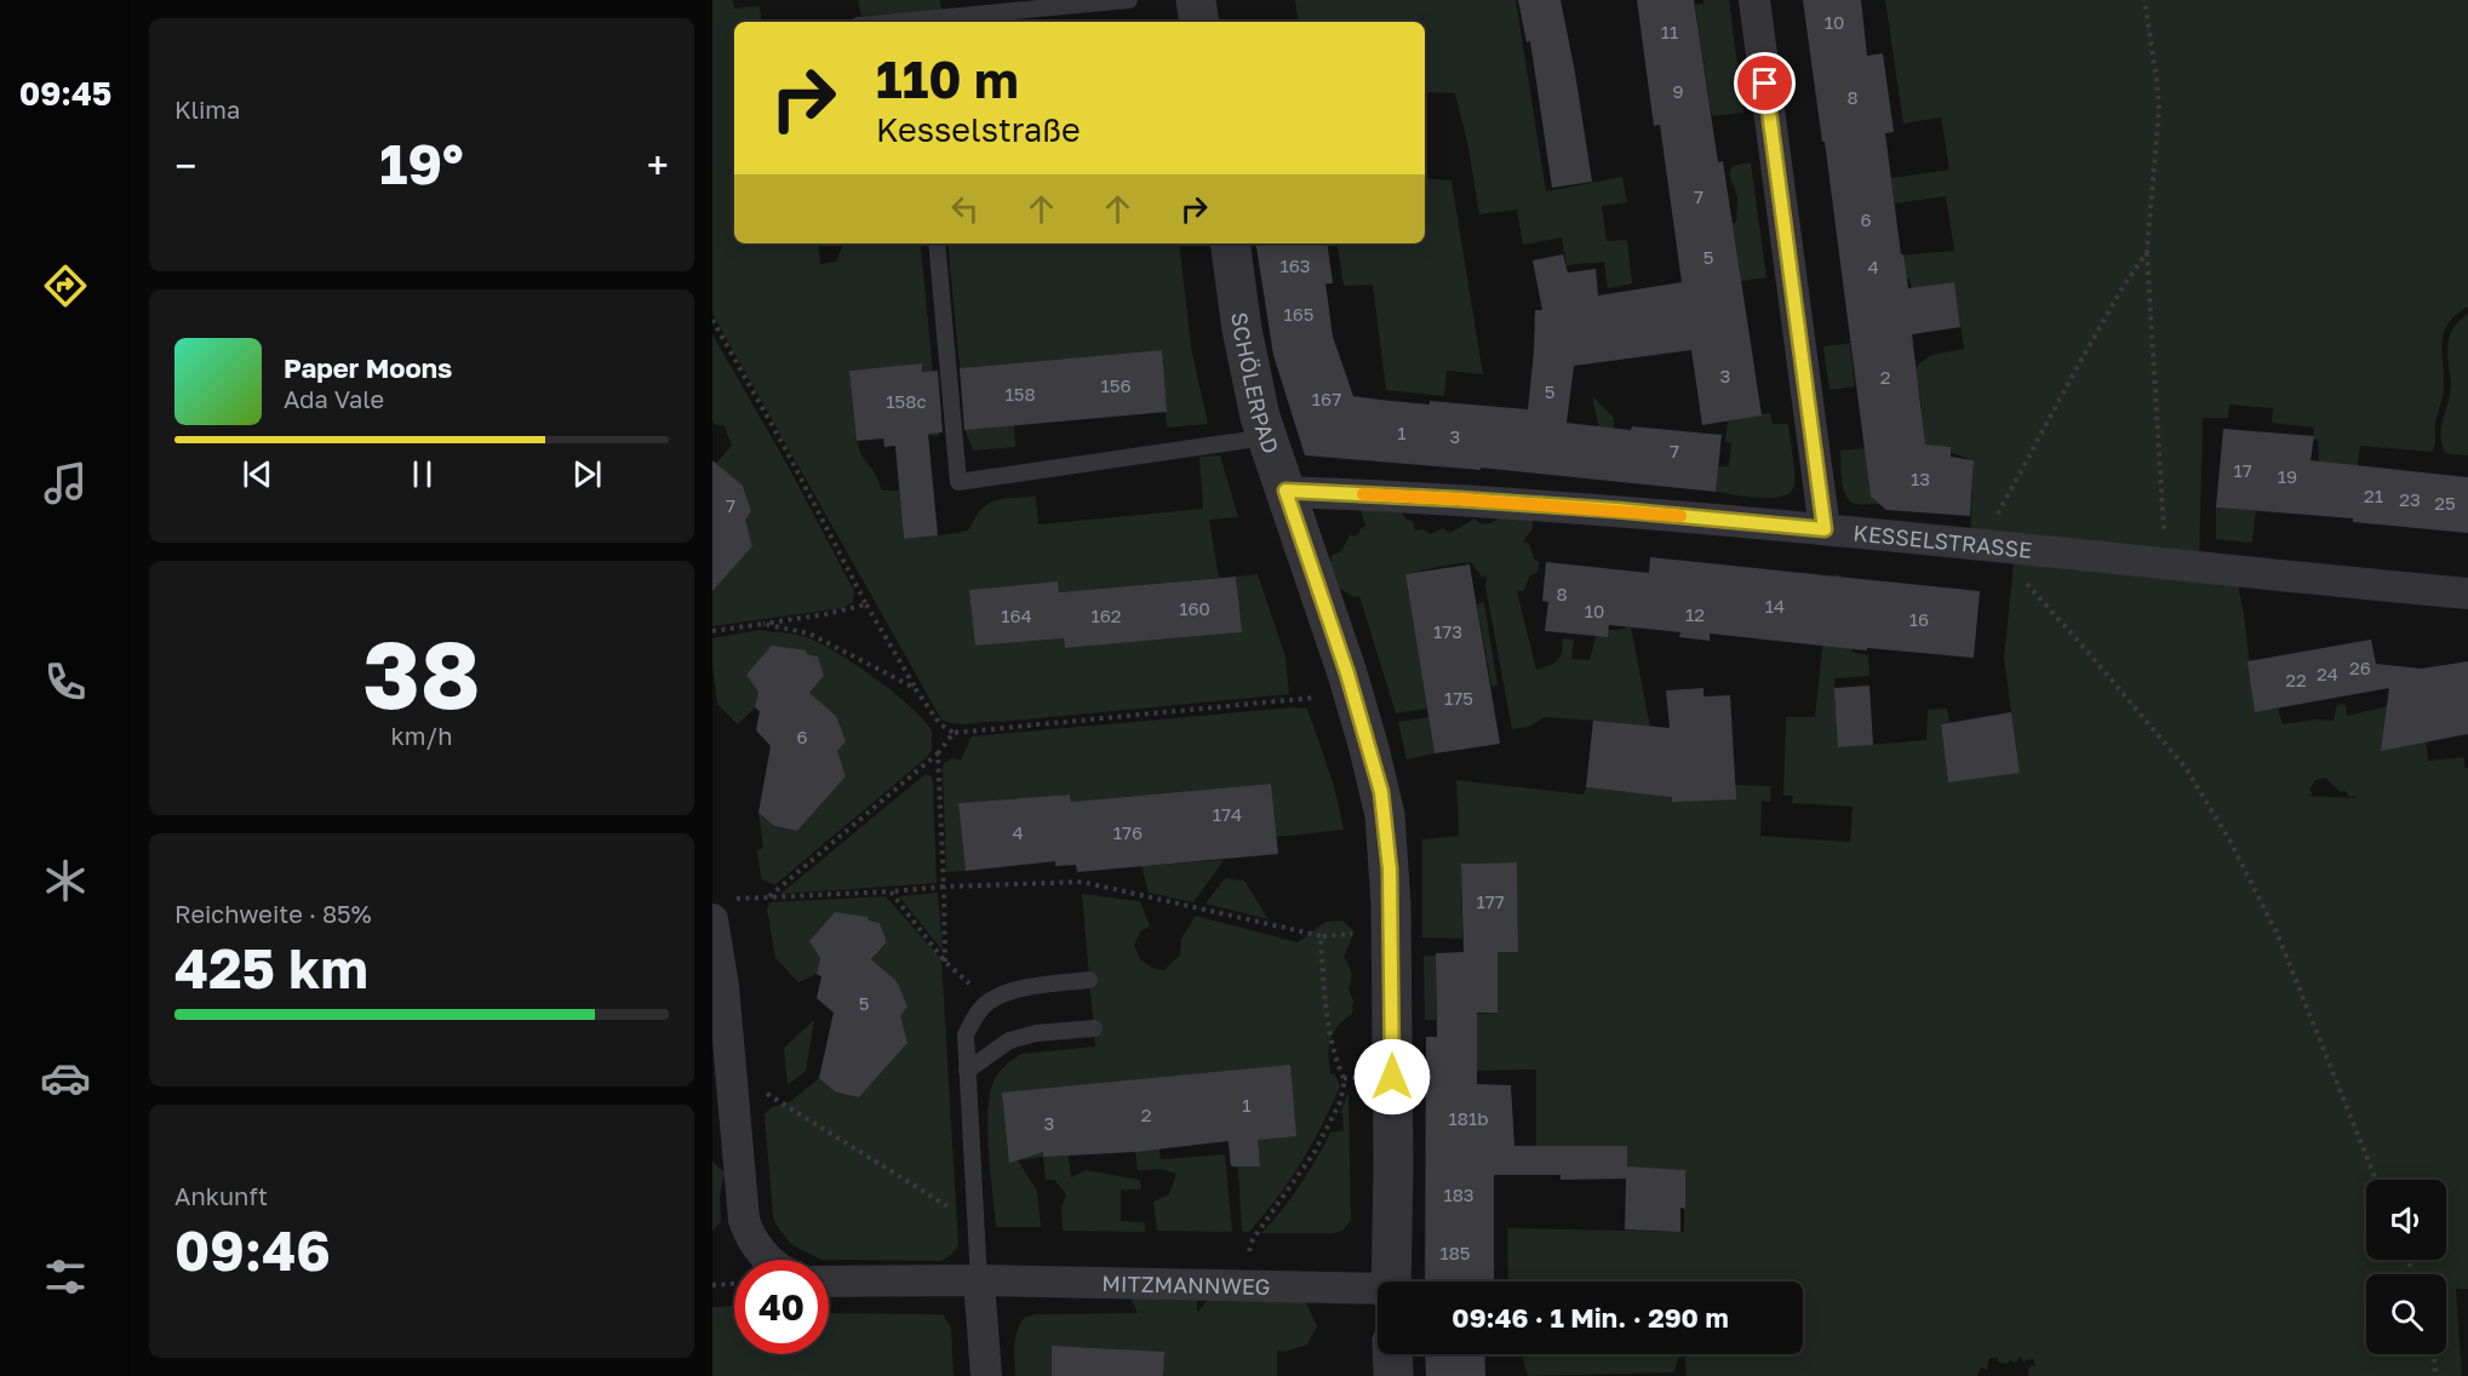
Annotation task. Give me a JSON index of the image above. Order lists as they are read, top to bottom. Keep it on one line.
{"streets":{"street":["SCHÖLERPAD","KESSELSTRASSE","MITZMANNWEG"]},"crossings":[["SCHÖLERPAD","KESSELSTRASSE"]],"house_numbers":["10","11","9","8","7","6","5","163","4","165","3","2","156","5","158","167","158c","1","3","7","17","19","13","21","23","25","7","8","14","160","10","12","164","162","16","173","26","24","22","175","6","174","4","176","177","5","1","2","181b","3","183","185"],"page":{"tabs":"09:45","tile":["Klima",["38","km/h"],["Reichweite · 85%","425 km"],["Ankunft","09:46"]],"turn":["110 m","Kesselstraße"],"heat":["−","19°","+"],"song":["Paper Moons","Ada Vale"],"limit":"40","trip":"09:46 · 1 Min. · 290 m"}}
